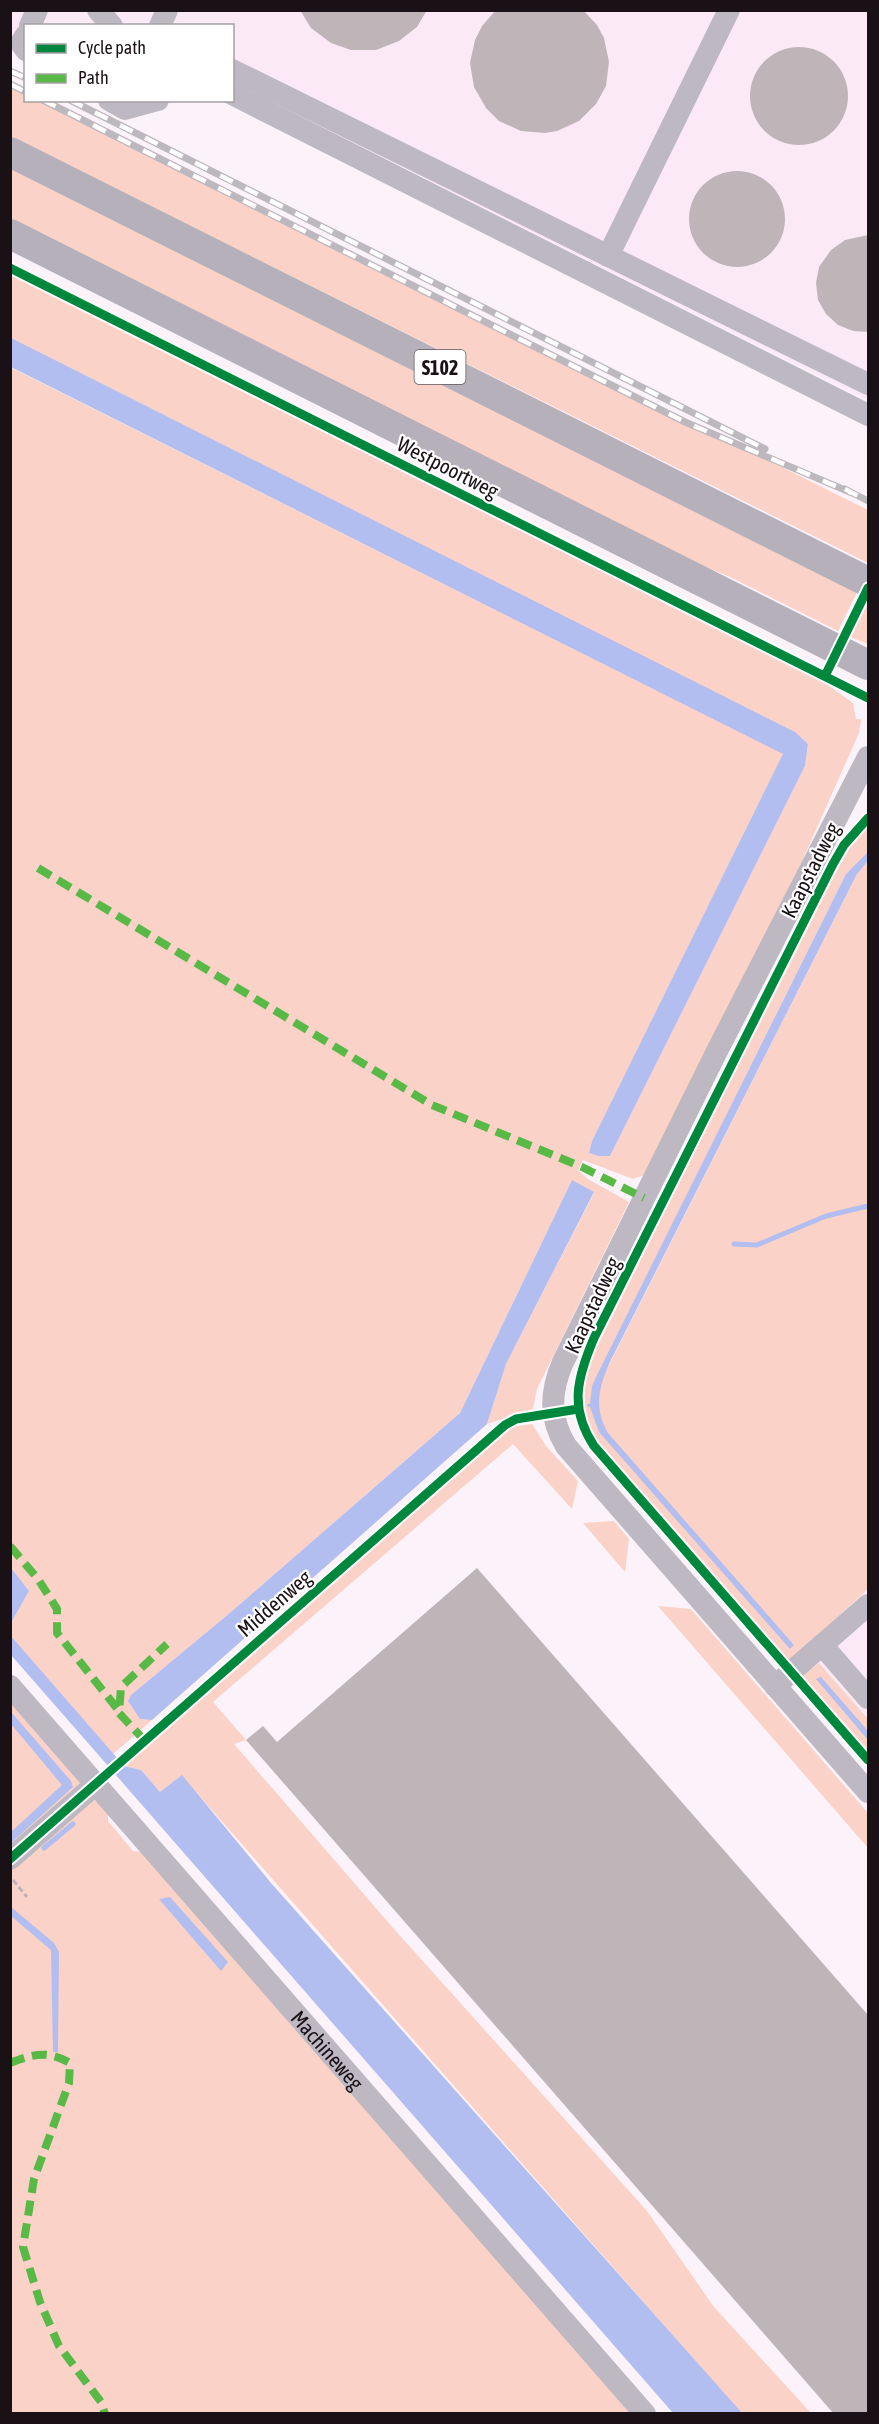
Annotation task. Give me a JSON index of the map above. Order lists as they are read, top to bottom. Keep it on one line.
{"streets":{"main road":["S102","Westpoortweg"],"street":["Kaapstadweg","Machineweg"],"cycle path":["Middenweg"]},"legend":["Cycle path","Path"]}
